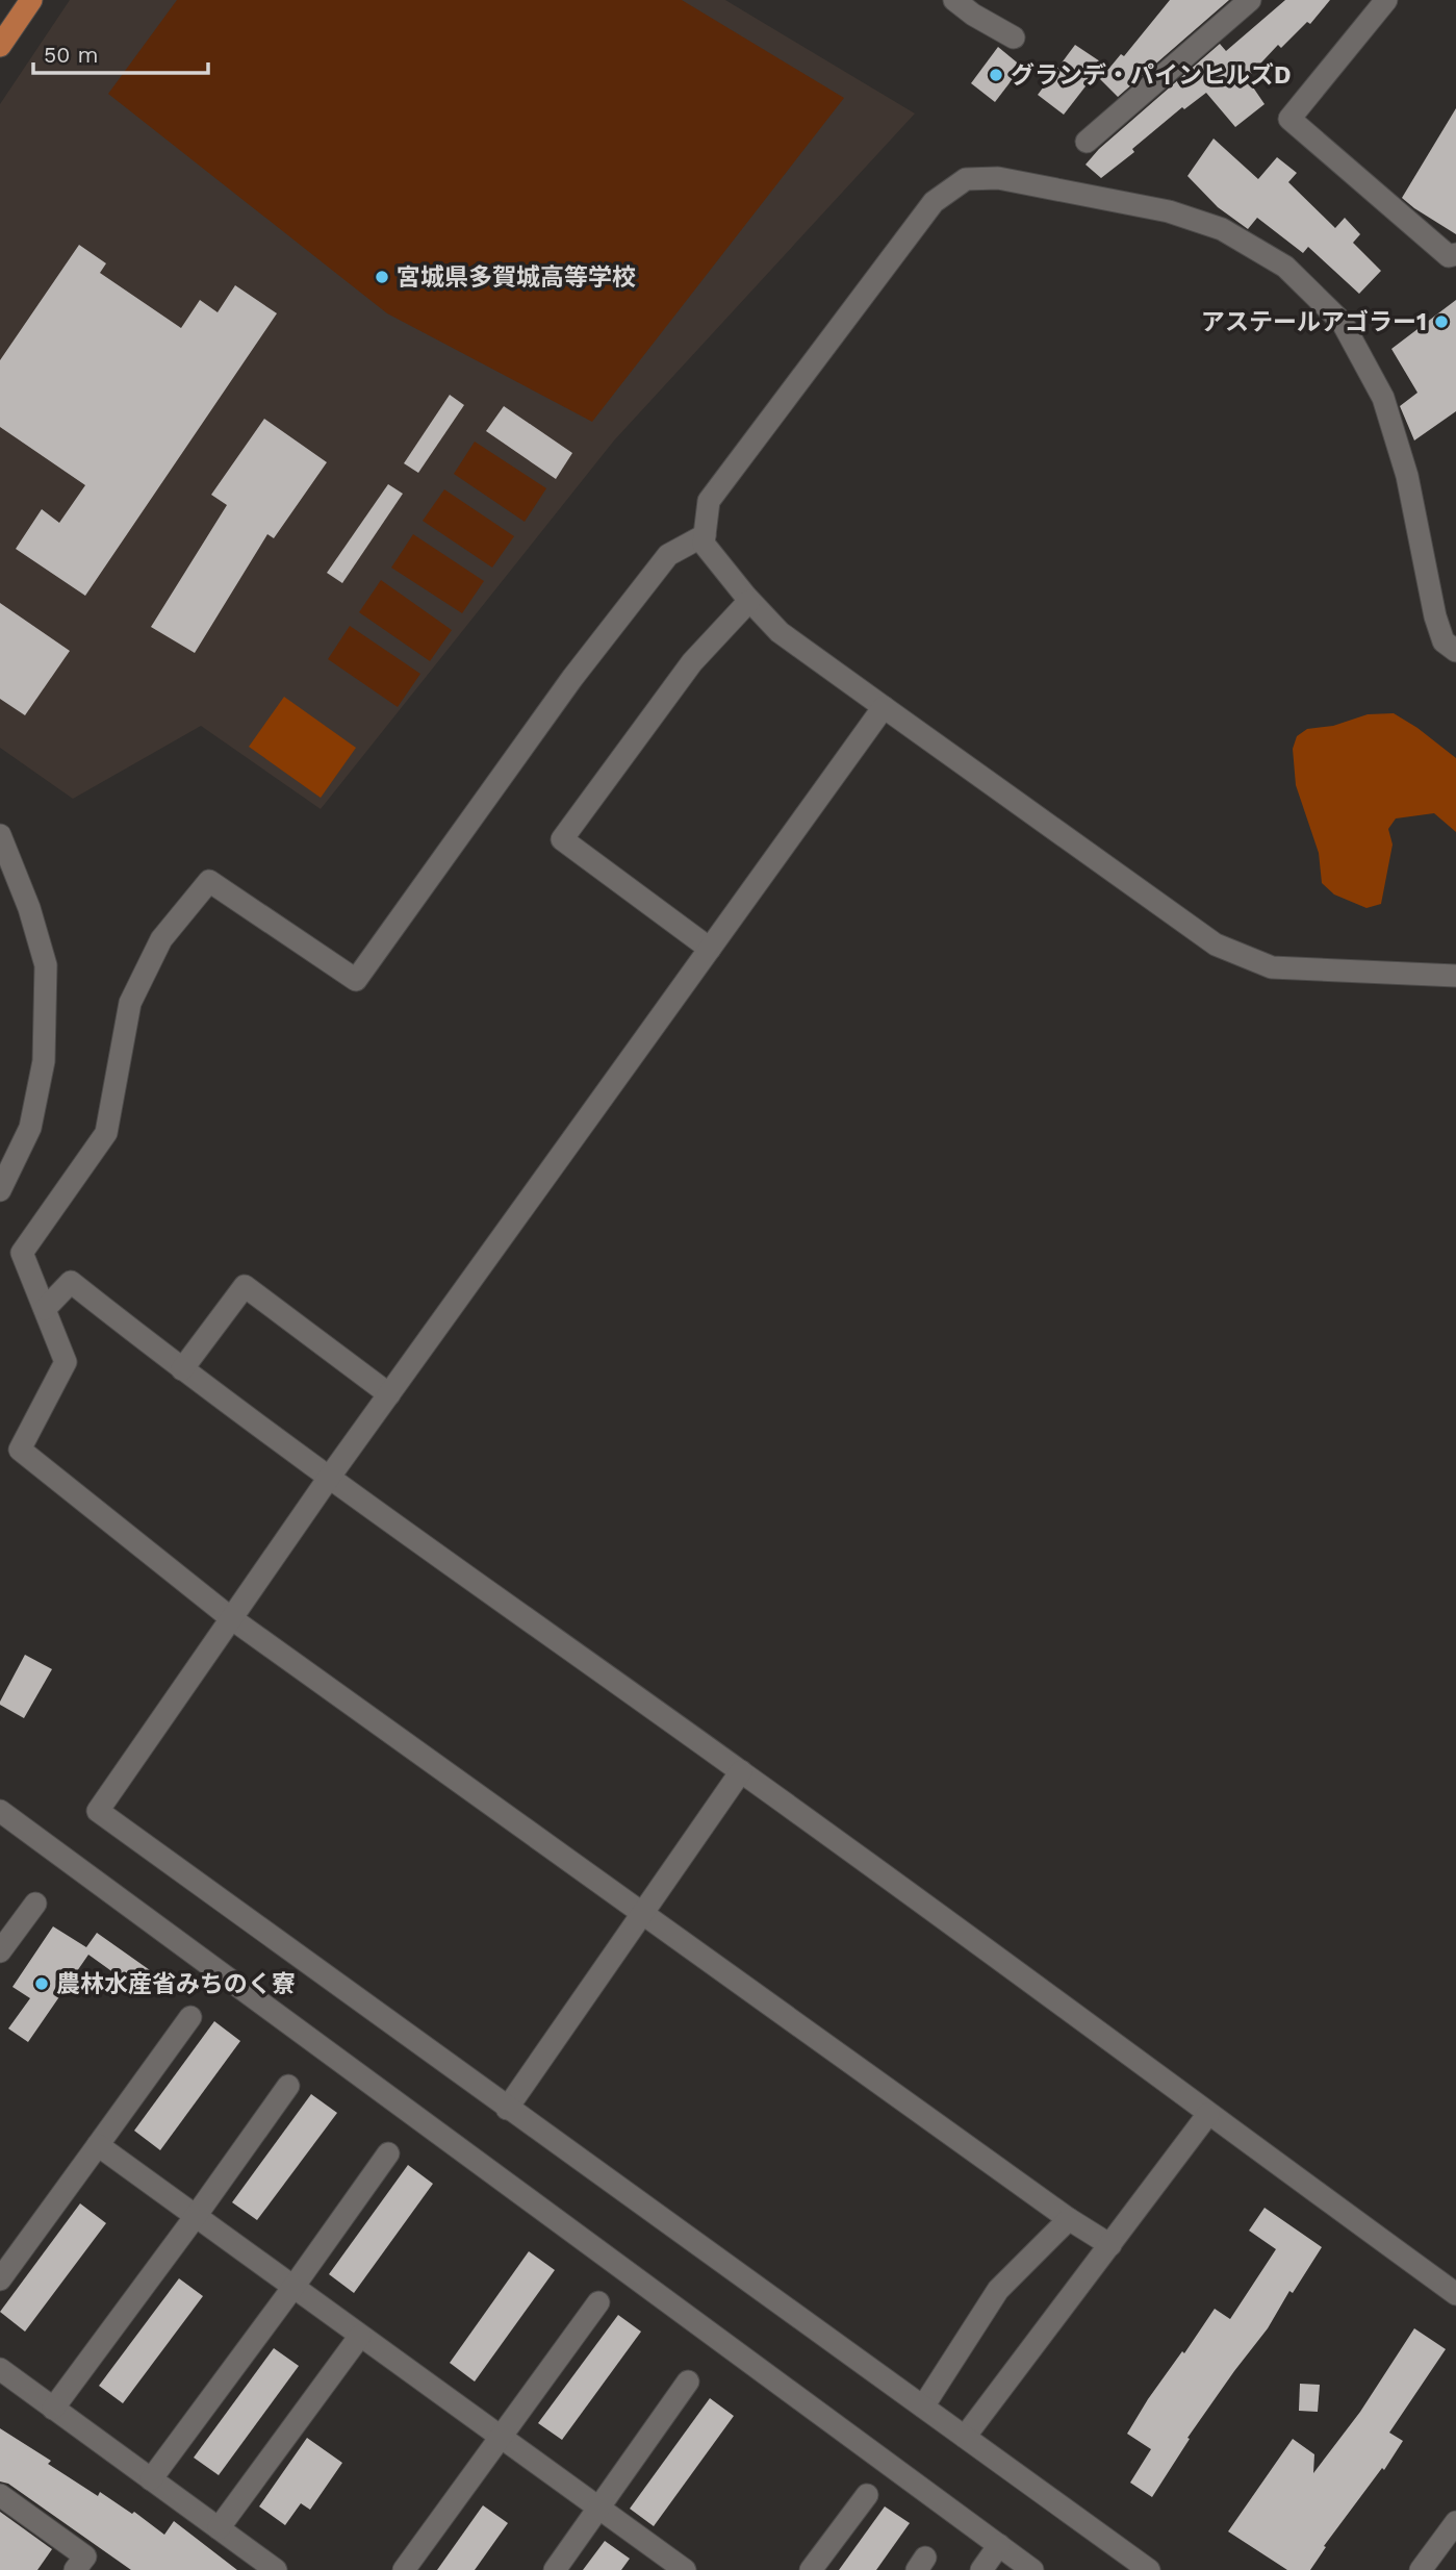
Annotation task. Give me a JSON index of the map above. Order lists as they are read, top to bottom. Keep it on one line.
{"places":["グランデ・パインヒルズD","宮城県多賀城高等学校","アステールアゴラー1","農林水産省みちのく寮"],"scale_bar":"50 m"}
